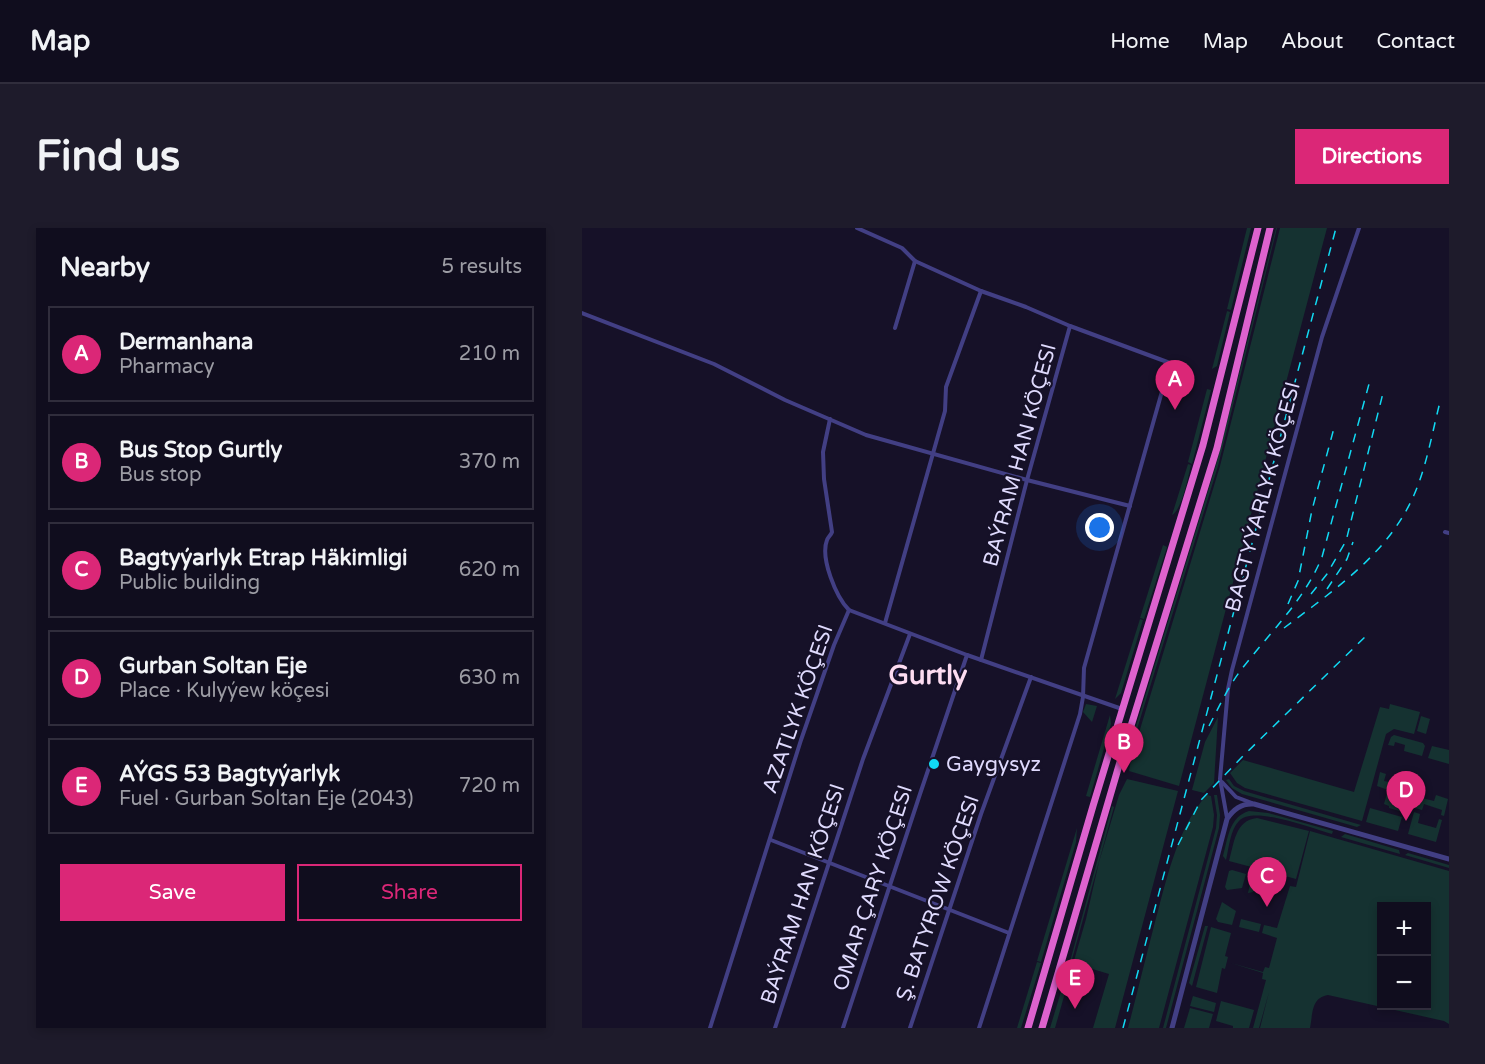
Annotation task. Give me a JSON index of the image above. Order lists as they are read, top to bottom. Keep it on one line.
{"streets":{"street":["BAÝRAM HAN KÖÇESI","BAGTYÝARLYK KÖÇESI","AZATLYK KÖÇESI","OMAR ÇARY KÖÇESI","Ş. BATYROW KÖÇESI"]},"crossings":[["BAÝRAM HAN KÖÇESI","AZATLYK KÖÇESI"],["AZATLYK KÖÇESI","OMAR ÇARY KÖÇESI"],["AZATLYK KÖÇESI","Ş. BATYROW KÖÇESI"]],"districts":["Gurtly"],"places":["Gaygysyz"],"page":{"header":"Map","nav":["Home","Map","About","Contact"],"buttons":["Directions",["Save","Share"]],"title":"Find us","heading":["Nearby","5 results"],"list":[{"mark":"A","name":"Dermanhana","note":"Pharmacy","value":"210 m"},{"mark":"B","name":"Bus Stop Gurtly","note":"Bus stop","value":"370 m"},{"mark":"C","name":"Bagtyýarlyk Etrap Häkimligi","note":"Public building","value":"620 m"},{"mark":"D","name":"Gurban Soltan Eje","note":"Place · Kulyýew köçesi","value":"630 m"},{"mark":"E","name":"AÝGS 53 Bagtyýarlyk","note":"Fuel · Gurban Soltan Eje (2043)","value":"720 m"}],"pins":["A","B","D","C","E"],"map_buttons":["+","−"]}}
